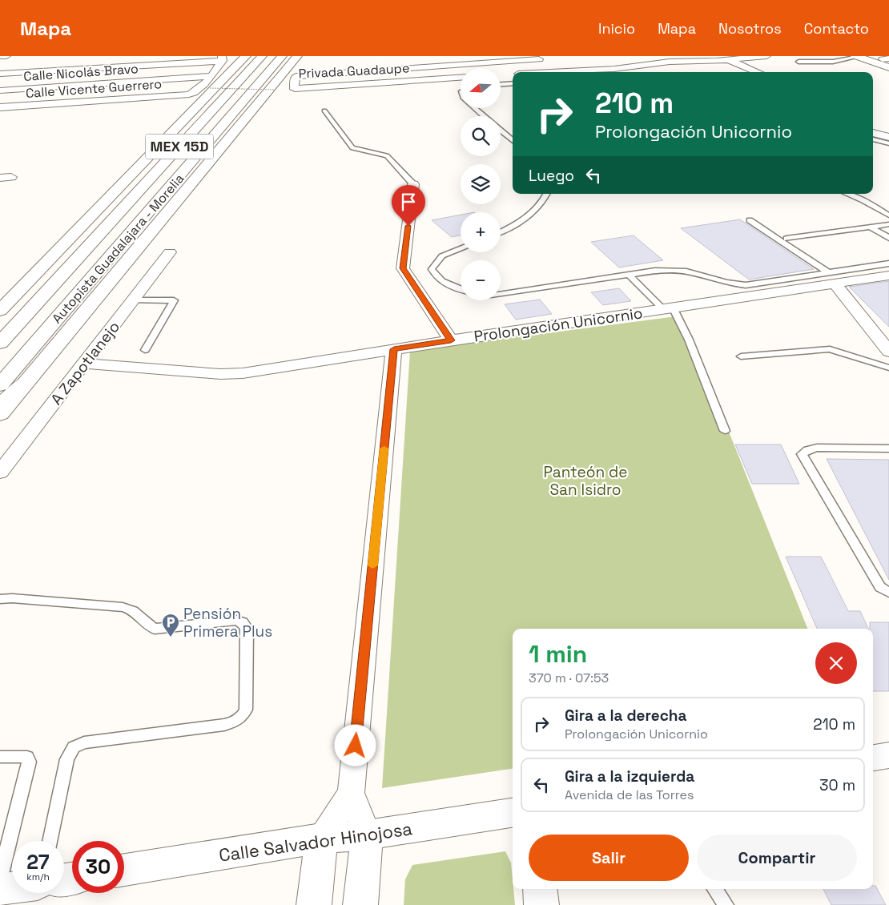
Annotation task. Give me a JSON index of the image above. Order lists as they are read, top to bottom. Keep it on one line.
{"streets":{"main road":["MEX 15D","Autopista Guadalajara - Morelia","Calle Salvador Hinojosa"],"street":["Privada Guadaupe","Calle Nicolás Bravo","Calle Vicente Guerrero","Prolongación Unicornio","A Zapotlanejo"]},"crossings":[["Calle Nicolás Bravo","Calle Vicente Guerrero"],["Prolongación Unicornio","A Zapotlanejo"]],"parks":["Panteón de San Isidro"],"places":{"parking":["Pensión Primera Plus"]},"north":"left","page":{"header":"Mapa","nav":["Inicio","Mapa","Nosotros","Contacto"],"map_buttons":["+","−"],"turn":["210 m","Prolongación Unicornio"],"then":"Luego","heading":["1 min","370 m · 07:53"],"list":[{"name":"Gira a la derecha","note":"Prolongación Unicornio","value":"210 m"},{"name":"Gira a la izquierda","note":"Avenida de las Torres","value":"30 m"}],"buttons":["Salir","Compartir"],"speed":"27 km/h","limit":"30"}}
